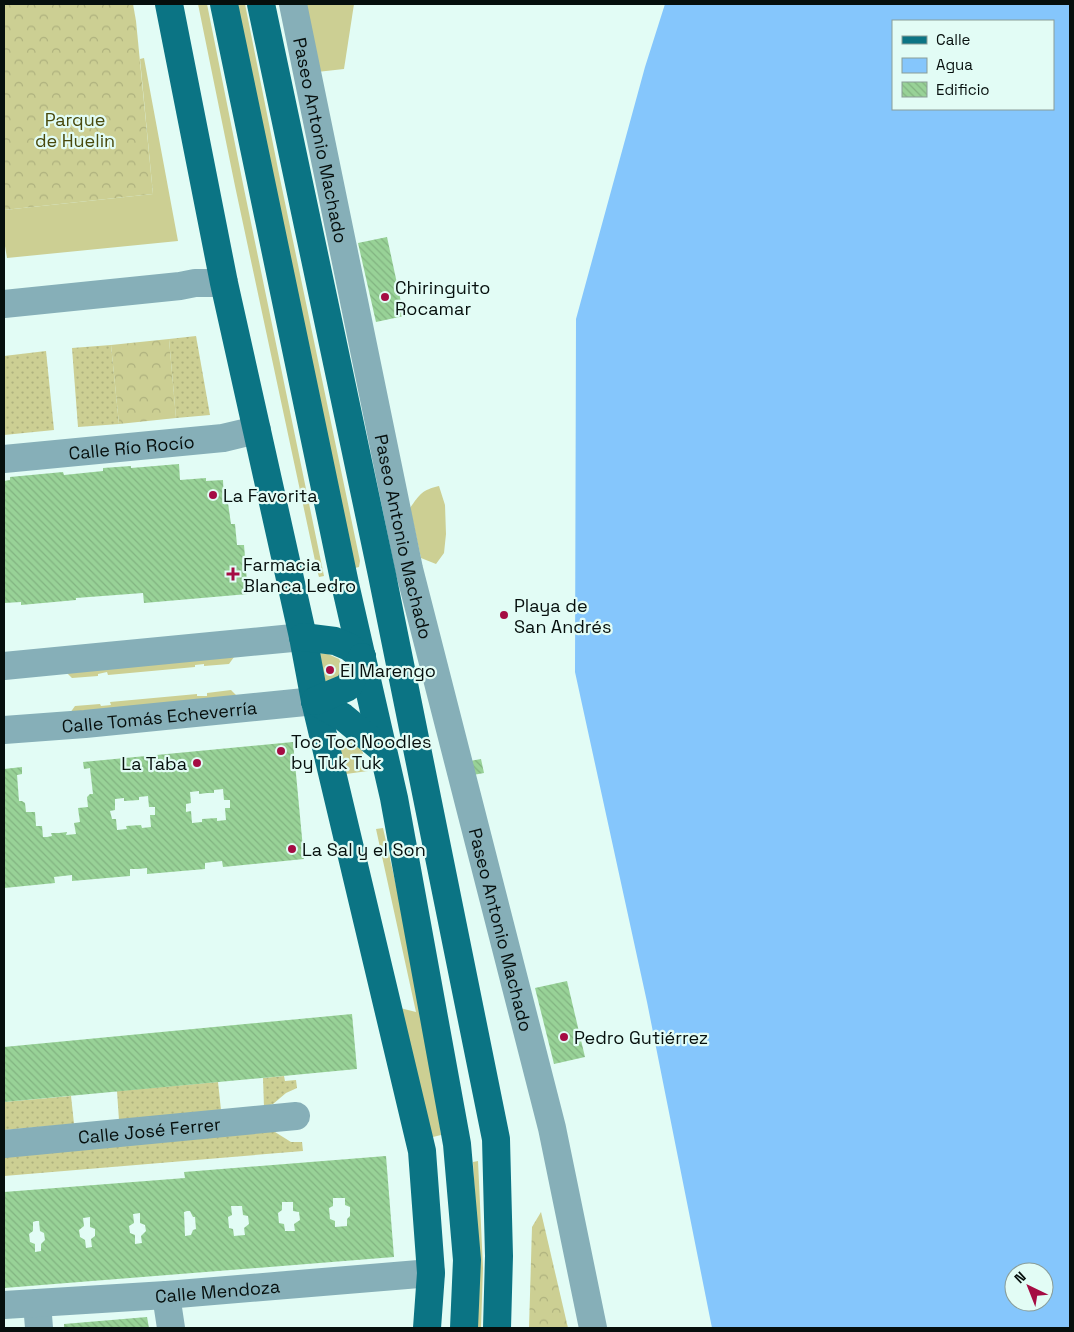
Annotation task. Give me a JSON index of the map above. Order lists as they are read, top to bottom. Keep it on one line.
{"streets":{"main road":["Paseo Antonio Machado"],"street":["Calle Río Rocío","Calle Tomás Echeverría","Calle José Ferrer","Calle Mendoza"]},"parks":["Parque de Huelin"],"places":{"other":["Chiringuito Rocamar","La Favorita","Playa de San Andrés","El Marengo","Toc Toc Noodles by Tuk Tuk","La Taba","La Sal y el Son","Pedro Gutiérrez"],"health":["Farmacia Blanca Ledro"]},"legend":["Calle","Agua","Edificio"],"north":"top left"}
